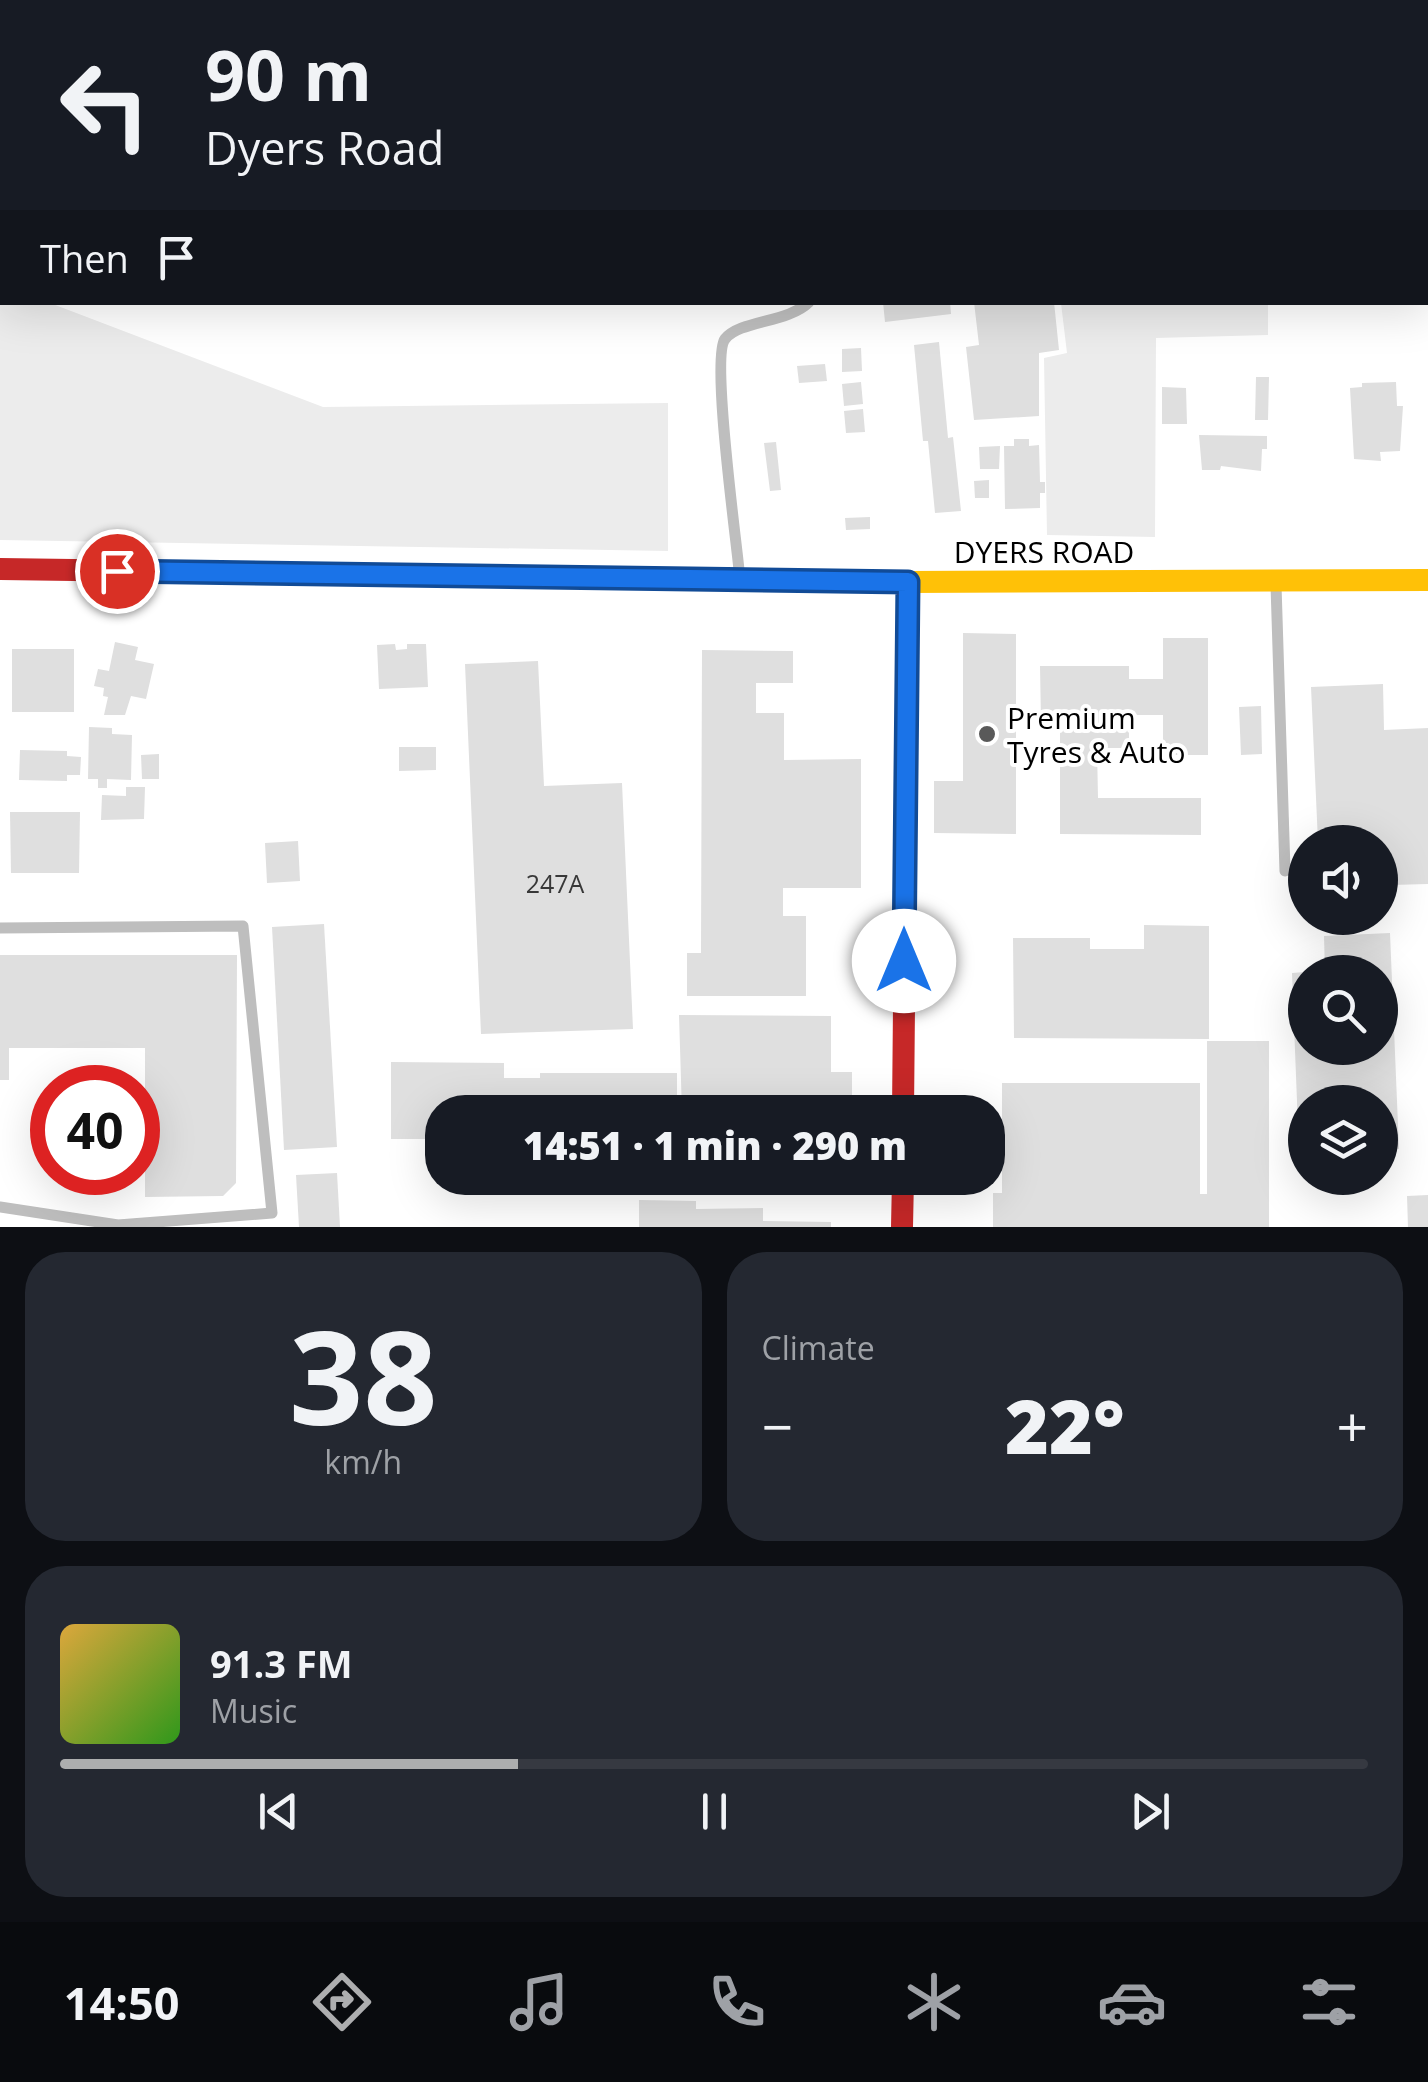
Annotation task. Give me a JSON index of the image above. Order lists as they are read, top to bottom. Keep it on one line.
{"streets":{"main road":["DYERS ROAD"]},"places":["Premium Tyres & Auto"],"house_numbers":["247A"],"page":{"turn":["90 m","Dyers Road"],"then":"Then","limit":"40","trip":"14:51 · 1 min · 290 m","tile":[["38","km/h"],"Climate"],"heat":["−","22°","+"],"song":["91.3 FM","Music"],"tabs":"14:50"}}
